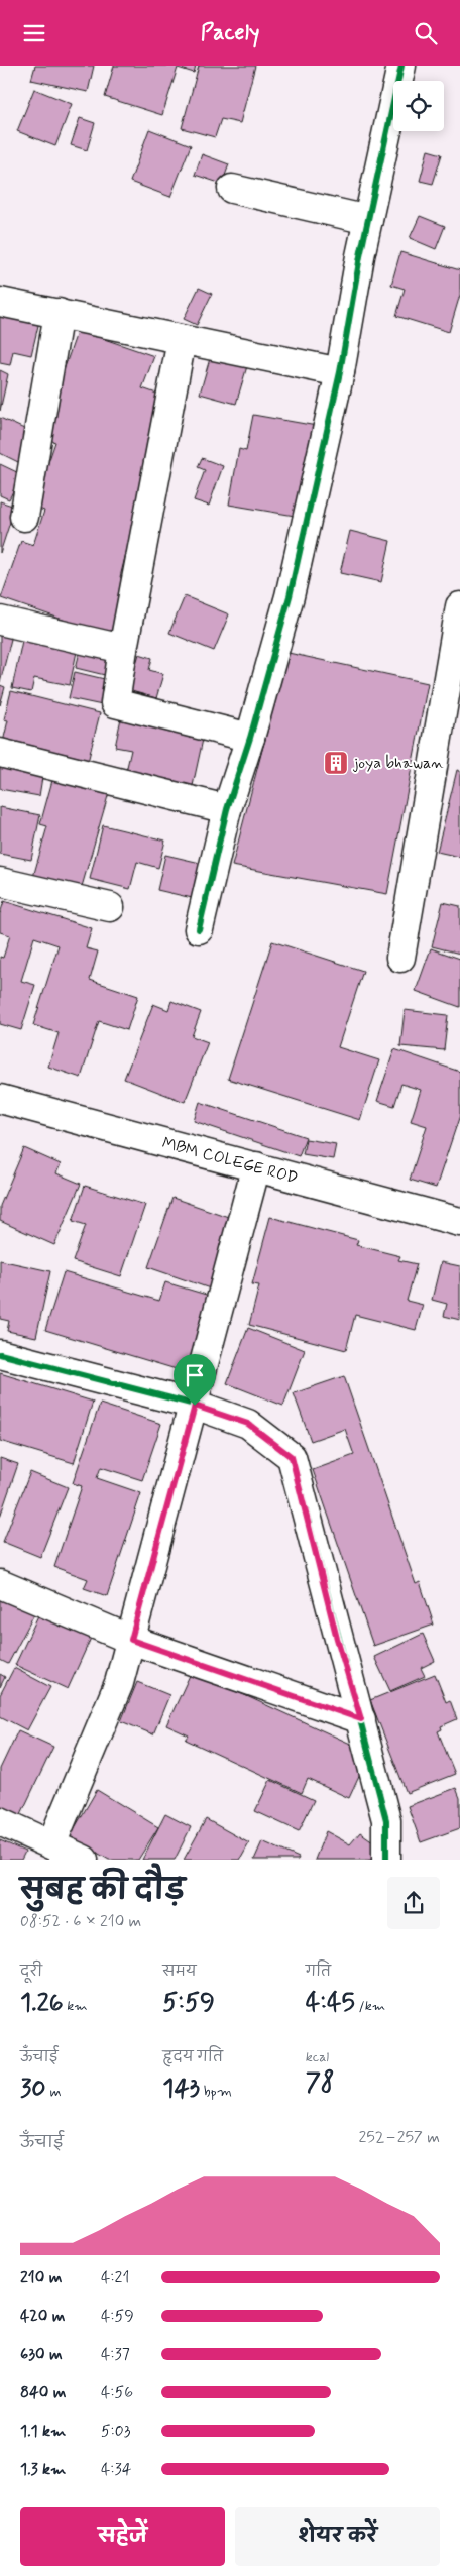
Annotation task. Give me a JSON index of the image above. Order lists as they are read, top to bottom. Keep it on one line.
{"streets":{"street":["MBM COLEGE ROD"]},"places":{"building":["joya bhawan"]},"page":{"header":"Pacely","heading":["सुबह की दौड़","08:52 · 6 × 210 m"],"stats":[["दूरी","1.26 km"],["समय","5:59"],["गति","4:45 /km"],["ऊँचाई","30 m"],["हृदय गति","143 bpm"],["kcal","78"]],"chart":["ऊँचाई","252–257 m"],"list":[{"name":"210 m","note":"4:21"},{"name":"420 m","note":"4:59"},{"name":"630 m","note":"4:37"},{"name":"840 m","note":"4:56"},{"name":"1.1 km","note":"5:03"},{"name":"1.3 km","note":"4:34"}],"buttons":["सहेजें","शेयर करें"]}}
